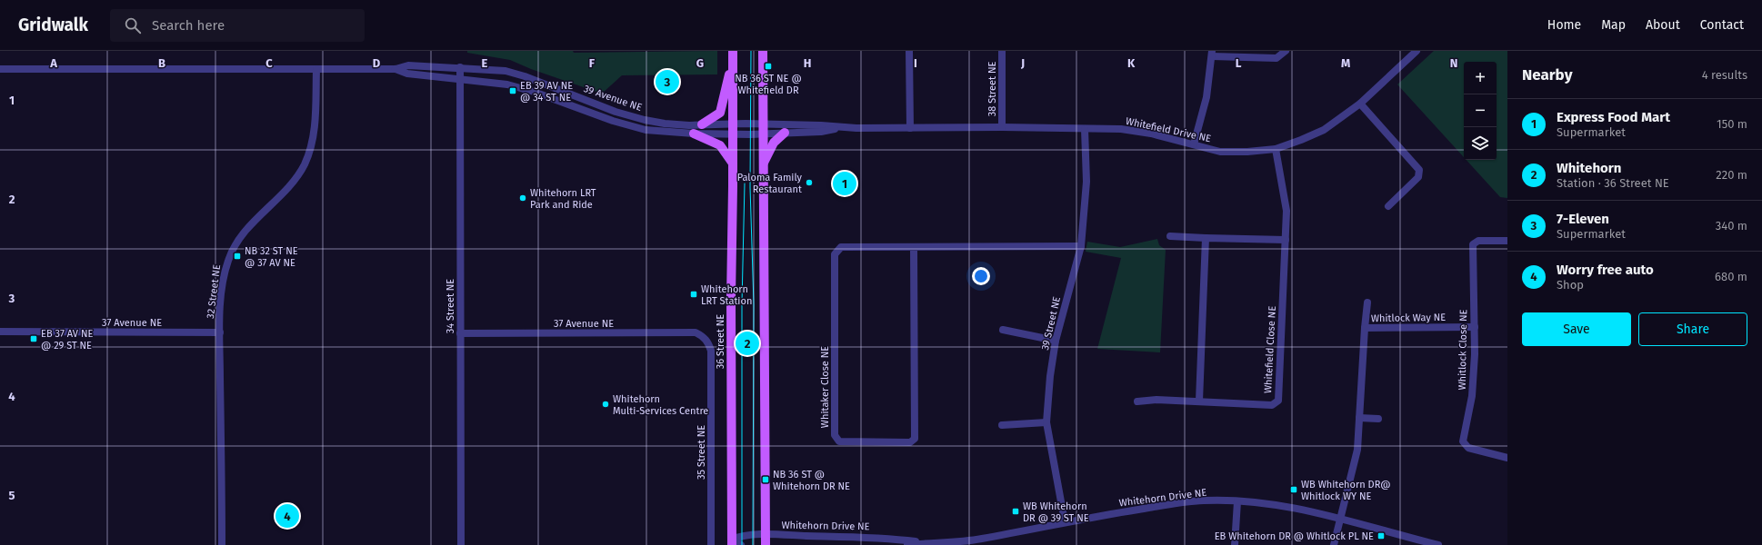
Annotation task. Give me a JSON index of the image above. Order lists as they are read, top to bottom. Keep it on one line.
{"streets":{"main road":["36 Street NE"],"street":["38 Street NE","39 Avenue NE","Whitefield Drive NE","32 Street NE","34 Street NE","Whitlock Way NE","37 Avenue NE","39 Street NE","Whitefield Close NE","Whitlock Close NE","Whitaker Close NE","35 Street NE","Whitehorn Drive NE"]},"crossings":[["38 Street NE","Whitefield Drive NE"],["39 Avenue NE","Whitefield Drive NE"],["39 Avenue NE","32 Street NE"],["39 Avenue NE","34 Street NE"],["39 Avenue NE","36 Street NE"],["Whitefield Drive NE","39 Street NE"],["Whitefield Drive NE","Whitefield Close NE"],["32 Street NE","37 Avenue NE"],["34 Street NE","37 Avenue NE"],["Whitlock Way NE","Whitlock Close NE"],["Whitlock Way NE","Whitehorn Drive NE"],["37 Avenue NE","35 Street NE"],["39 Street NE","Whitaker Close NE"],["39 Street NE","Whitehorn Drive NE"],["36 Street NE","Whitehorn Drive NE"]],"places":{"transit":["NB 36 ST NE @ Whitefield DR","EB 39 AV NE @ 34 ST NE","NB 32 ST NE @ 37 AV NE","Whitehorn LRT Station","EB 37 AV NE @ 29 ST NE","NB 36 ST @ Whitehorn DR NE","WB Whitehorn DR@ Whitlock WY NE","WB Whitehorn DR @ 39 ST NE","EB Whitehorn DR @ Whitlock PL NE"],"other":["Paloma Family Restaurant","Whitehorn LRT Park and Ride","Whitehorn Multi-Services Centre"]},"page":{"header":"Gridwalk","search":"Search here","nav":["Home","Map","About","Contact"],"heading":["Nearby","4 results"],"map_buttons":["+","−"],"pins":["3","1","2","4"],"list":[{"mark":"1","name":"Express Food Mart","note":"Supermarket","value":"150 m"},{"mark":"2","name":"Whitehorn","note":"Station · 36 Street NE","value":"220 m"},{"mark":"3","name":"7-Eleven","note":"Supermarket","value":"340 m"},{"mark":"4","name":"Worry free auto","note":"Shop","value":"680 m"}],"buttons":["Save","Share"]},"grid":{"columns":["A","B","C","D","E","F","G","H","I","J","K","L","M","N"],"rows":["1","2","3","4","5"]}}
